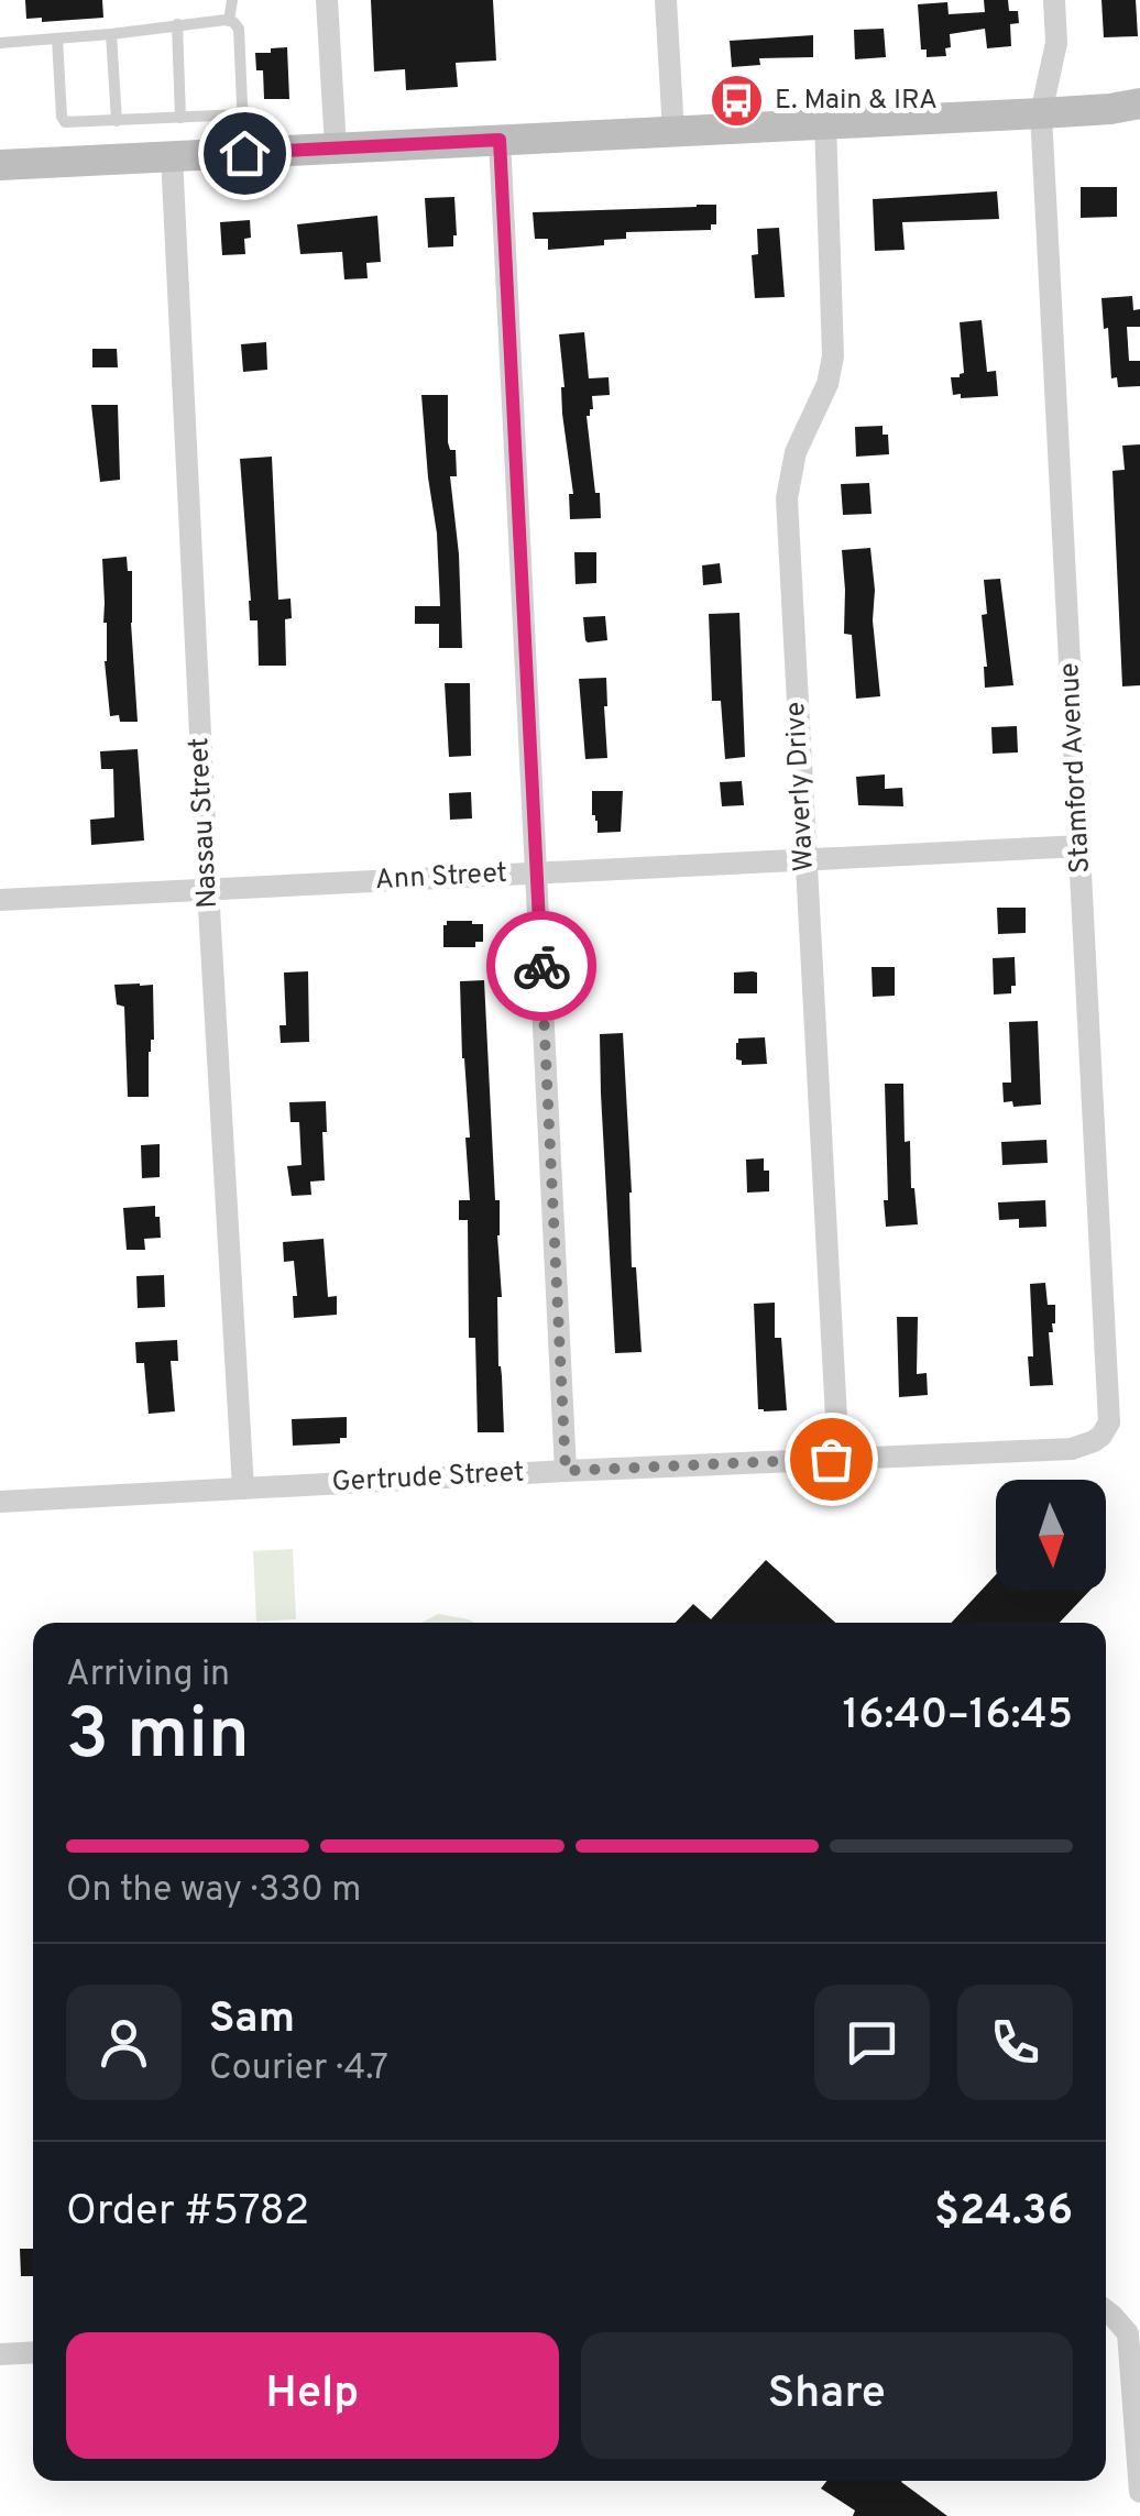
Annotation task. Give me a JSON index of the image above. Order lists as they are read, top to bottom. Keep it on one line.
{"streets":{"street":["Stamford Avenue","Waverly Drive","Nassau Street","Ann Street","Gertrude Street"]},"crossings":[["Stamford Avenue","Ann Street"],["Stamford Avenue","Gertrude Street"],["Waverly Drive","Ann Street"],["Waverly Drive","Gertrude Street"],["Nassau Street","Ann Street"],["Nassau Street","Gertrude Street"]],"places":{"bus stop":["E. Main & IRA"]},"north":"bottom","page":{"heading":["3 min","Arriving in","16:40–16:45"],"panel":["Sam","Courier · 4.7","Order #5782","$24.36"],"bar":"On the way · 330 m","buttons":["Help","Share"]}}
